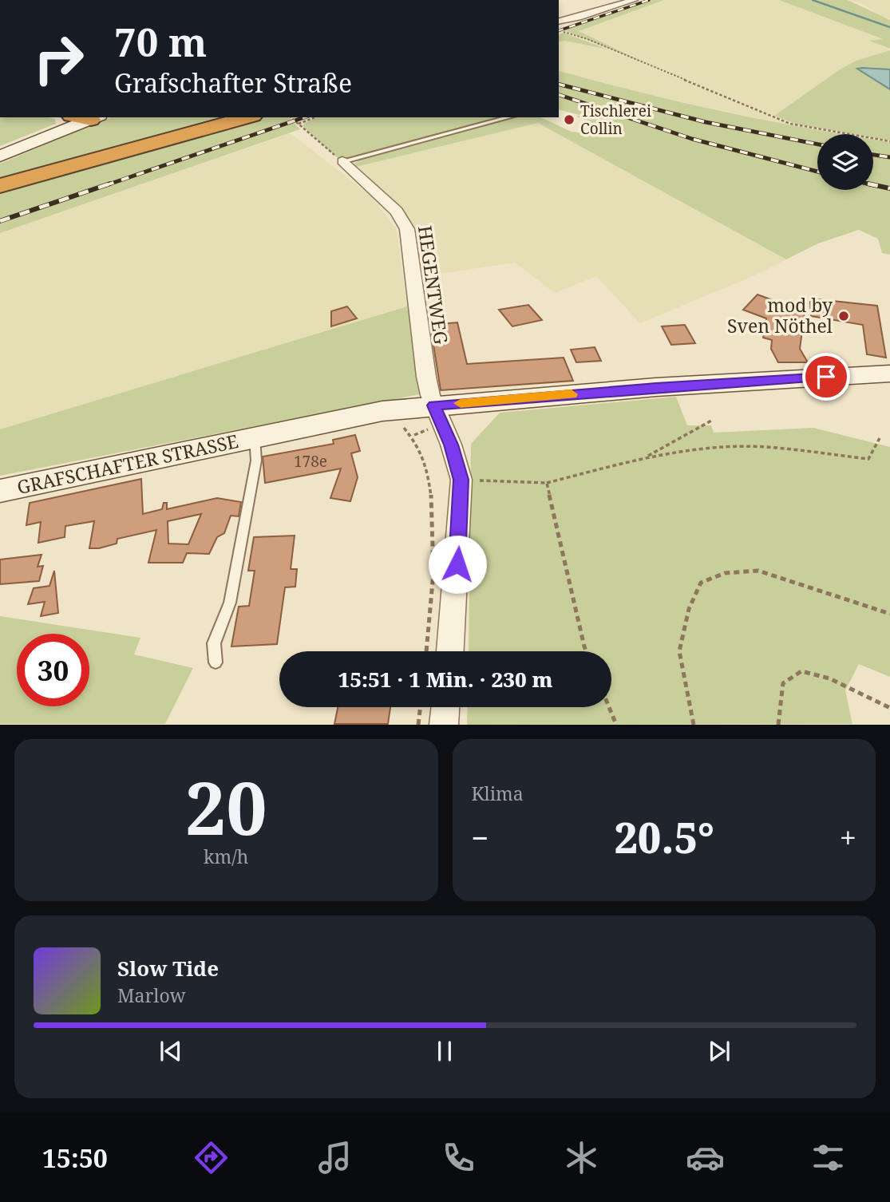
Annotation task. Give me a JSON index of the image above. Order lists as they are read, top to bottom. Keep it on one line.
{"streets":{"main road":["GRAFSCHAFTER STRASSE"],"street":["HEGENTWEG"]},"crossings":[["HEGENTWEG","GRAFSCHAFTER STRASSE"]],"places":["Tischlerei Collin","mod by Sven Nöthel"],"house_numbers":["178e"],"page":{"turn":["70 m","Grafschafter Straße"],"limit":"30","trip":"15:51 · 1 Min. · 230 m","tile":[["20","km/h"],"Klima"],"heat":["−","20.5°","+"],"song":["Slow Tide","Marlow"],"tabs":"15:50"}}
